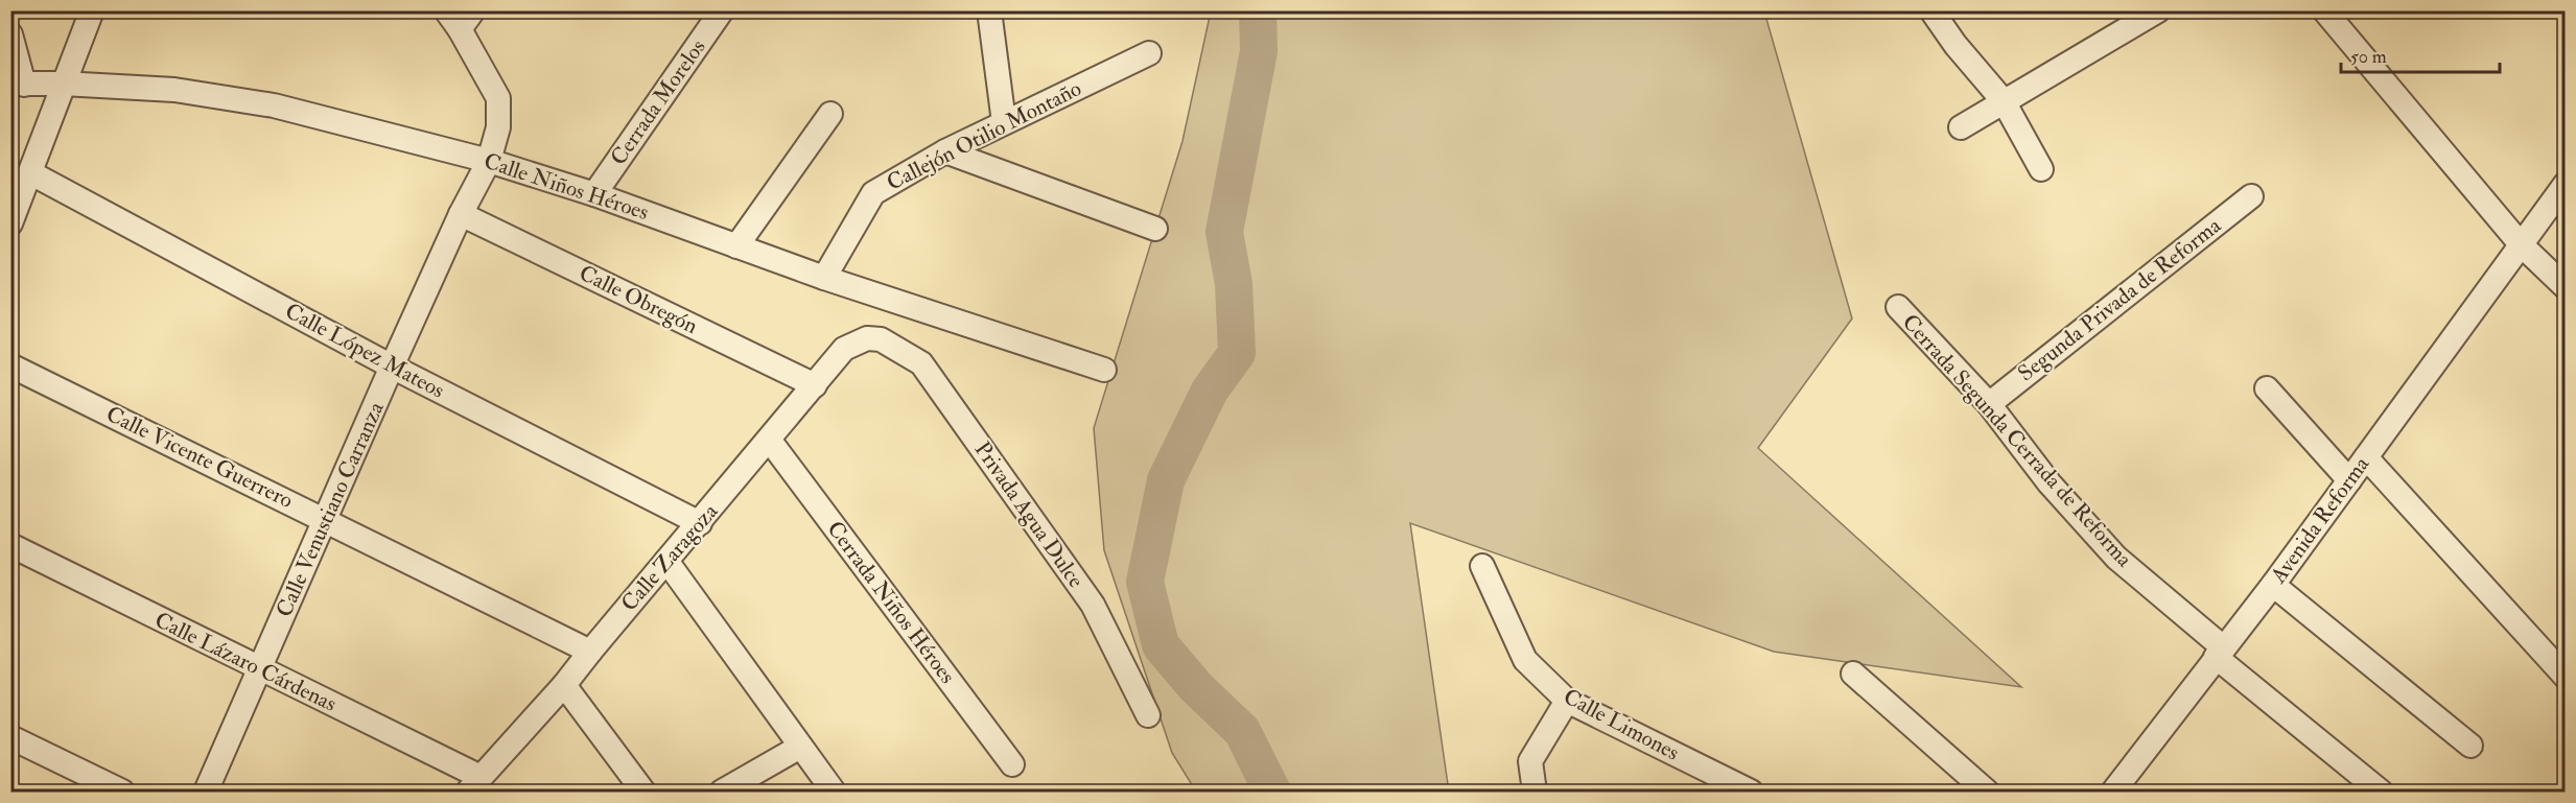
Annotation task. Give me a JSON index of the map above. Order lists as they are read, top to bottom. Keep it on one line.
{"streets":{"street":["Cerrada Morelos","Callejón Otilio Montaño","Calle Niños Héroes","Calle Obregón","Segunda Privada de Reforma","Calle López Mateos","Cerrada Segunda Cerrada de Reforma","Calle Vicente Guerrero","Calle Venustiano Carranza","Privada Agua Dulce","Avenida Reforma","Calle Zaragoza","Cerrada Niños Héroes","Calle Lázaro Cárdenas","Calle Limones"]},"crossings":[["Cerrada Morelos","Calle Niños Héroes"],["Callejón Otilio Montaño","Calle Niños Héroes"],["Calle Niños Héroes","Calle Venustiano Carranza"],["Calle Obregón","Calle Venustiano Carranza"],["Calle Obregón","Calle Zaragoza"],["Segunda Privada de Reforma","Cerrada Segunda Cerrada de Reforma"],["Calle López Mateos","Calle Venustiano Carranza"],["Calle López Mateos","Calle Zaragoza"],["Cerrada Segunda Cerrada de Reforma","Avenida Reforma"],["Calle Vicente Guerrero","Calle Venustiano Carranza"],["Calle Vicente Guerrero","Calle Zaragoza"],["Calle Venustiano Carranza","Calle Lázaro Cárdenas"],["Privada Agua Dulce","Calle Zaragoza"],["Calle Zaragoza","Cerrada Niños Héroes"],["Calle Zaragoza","Calle Lázaro Cárdenas"]],"scale_bar":"50 m"}
